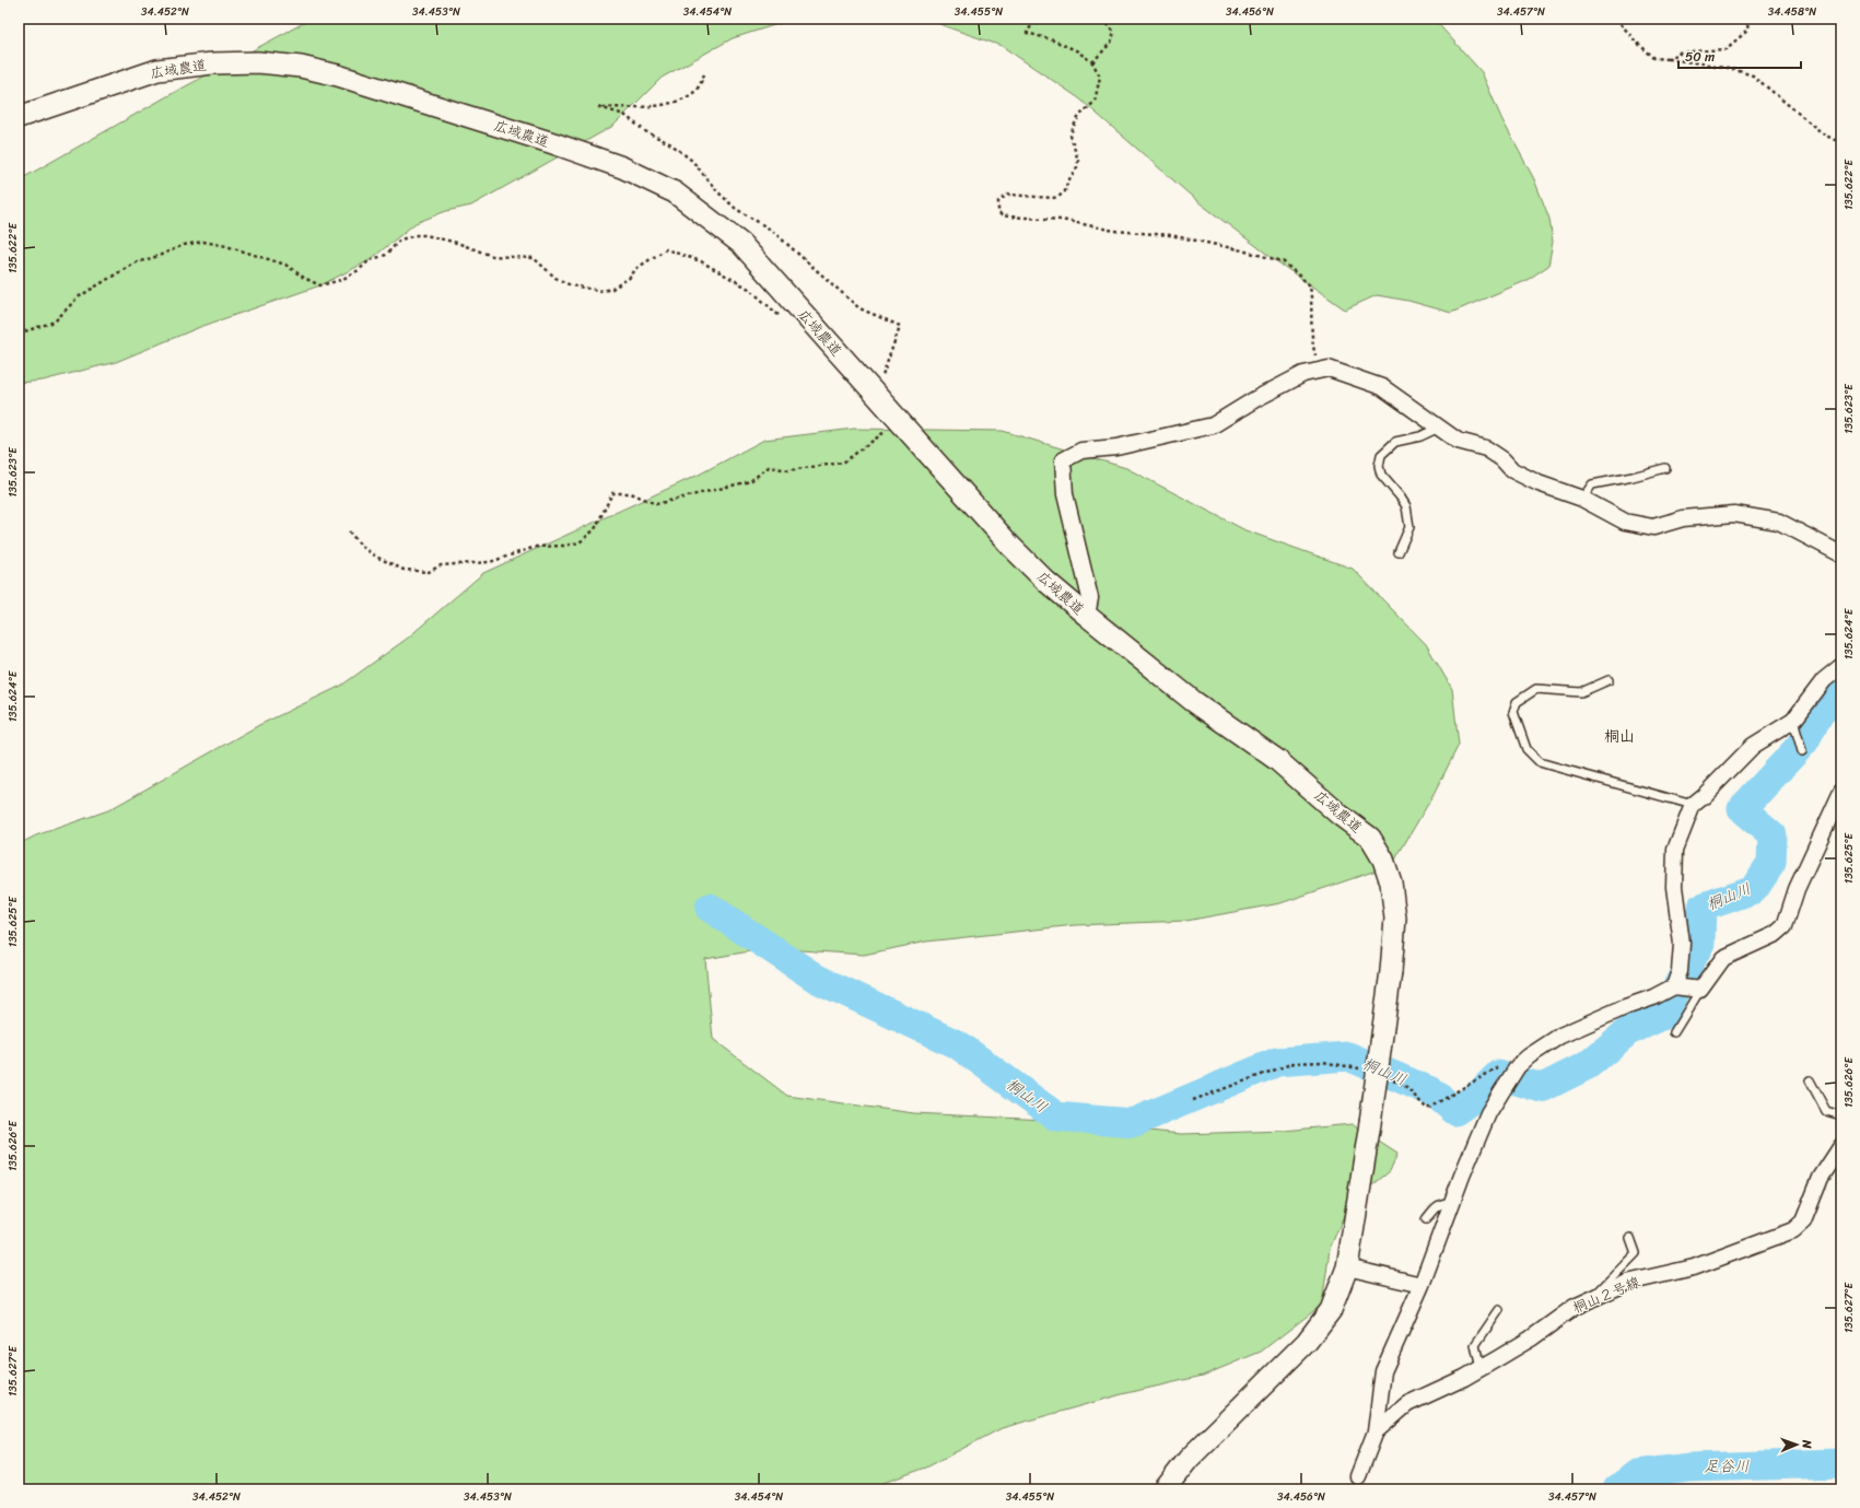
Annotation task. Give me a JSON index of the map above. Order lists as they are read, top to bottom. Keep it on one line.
{"streets":{"street":["広域農道","桐山２号線"]},"districts":["桐山"],"water":["桐山川","足谷川"],"scale_bar":"50 m","north":"right","coordinates":["34.452°N","34.453°N","34.454°N","34.455°N","34.456°N","34.457°N","34.458°N","135.622°E","135.623°E","135.624°E","135.625°E","135.626°E","135.627°E"]}
